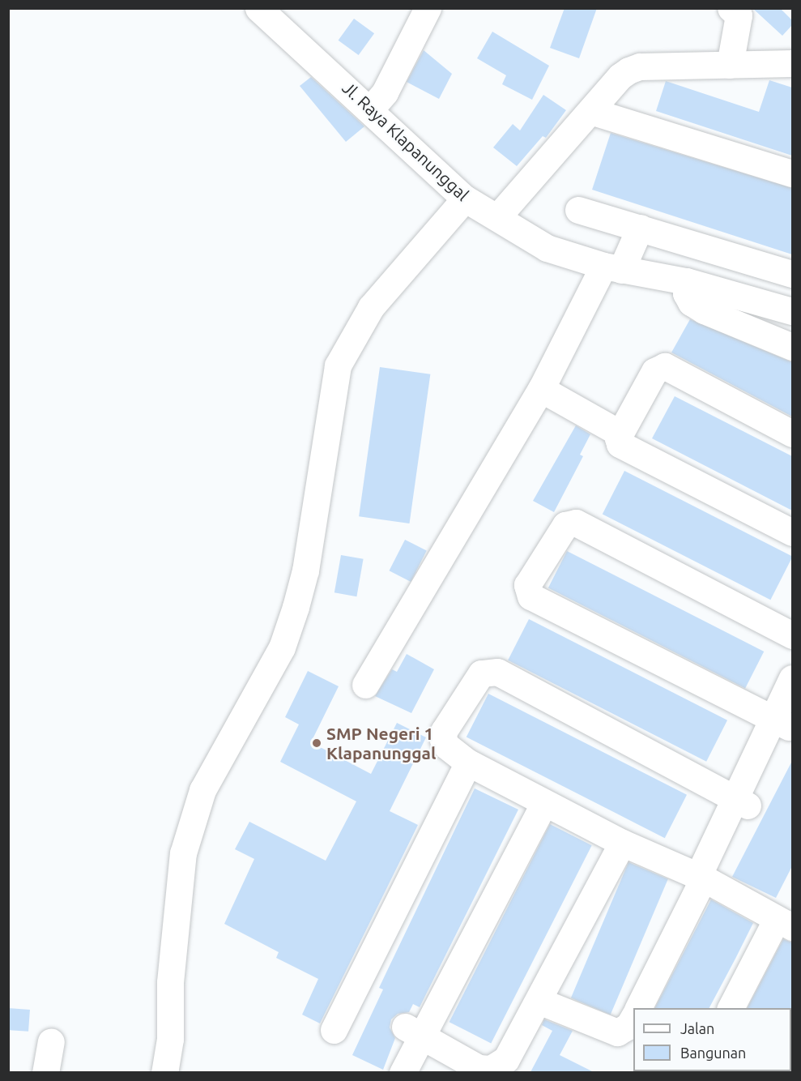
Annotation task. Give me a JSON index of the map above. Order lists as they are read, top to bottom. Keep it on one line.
{"streets":{"street":["Jl. Raya Klapanunggal"]},"places":["SMP Negeri 1 Klapanunggal"],"legend":["Jalan","Bangunan"]}
